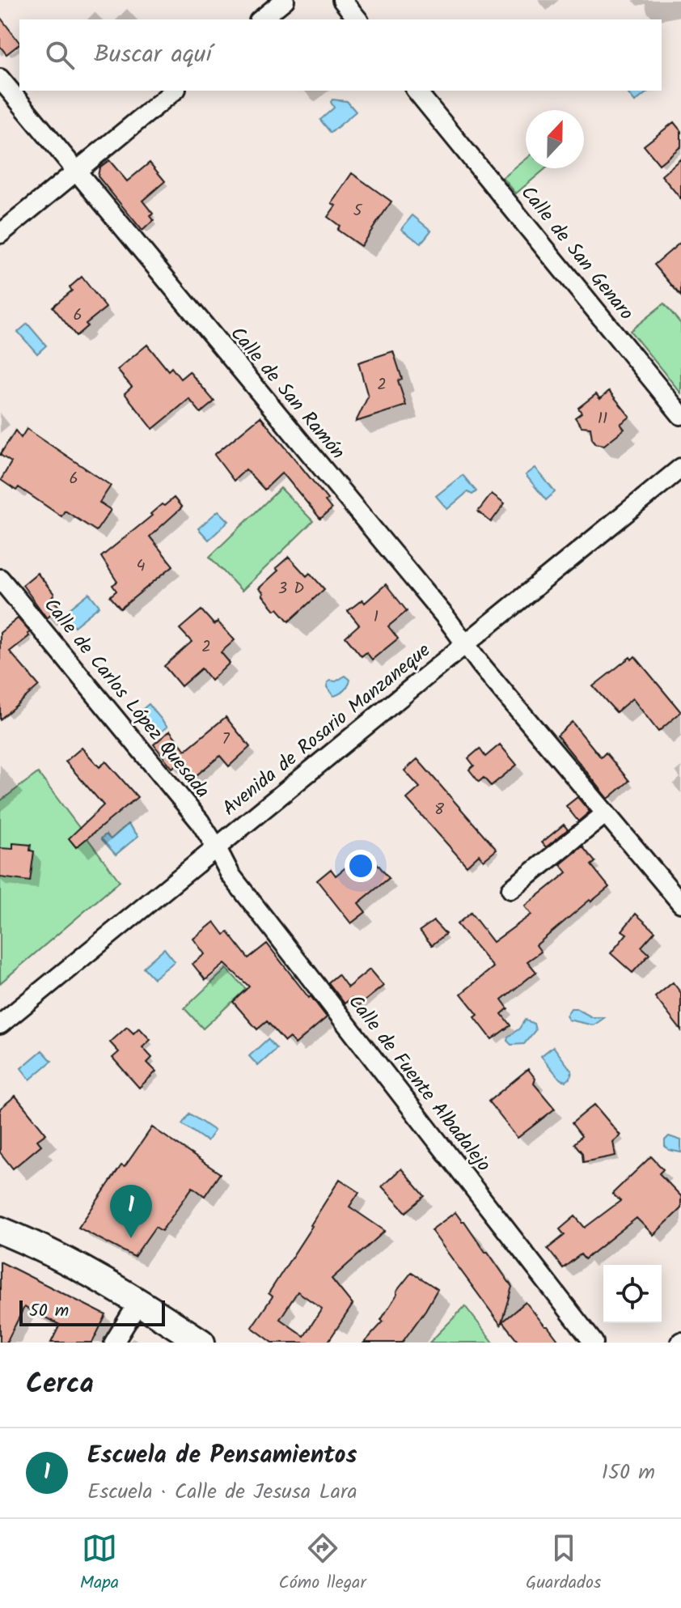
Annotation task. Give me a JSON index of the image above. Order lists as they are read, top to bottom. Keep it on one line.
{"streets":{"street":["Calle de San Genaro","Calle de San Ramón","Calle de Carlos López Quesada","Avenida de Rosario Manzaneque","Calle de Fuente Albadalejo"]},"crossings":[["Calle de San Ramón","Avenida de Rosario Manzaneque"],["Calle de Carlos López Quesada","Avenida de Rosario Manzaneque"],["Calle de Carlos López Quesada","Calle de Fuente Albadalejo"],["Avenida de Rosario Manzaneque","Calle de Fuente Albadalejo"]],"house_numbers":["5","6","2","11","6","4","3 D","1","2","7","8"],"scale_bar":"50 m","north":"top","page":{"search":"Buscar aquí","pins":"1","scale":"50 m","heading":"Cerca","list":[{"mark":"1","name":"Escuela de Pensamientos","note":"Escuela · Calle de Jesusa Lara","value":"150 m"}],"nav":["Mapa","Cómo llegar","Guardados"]}}
